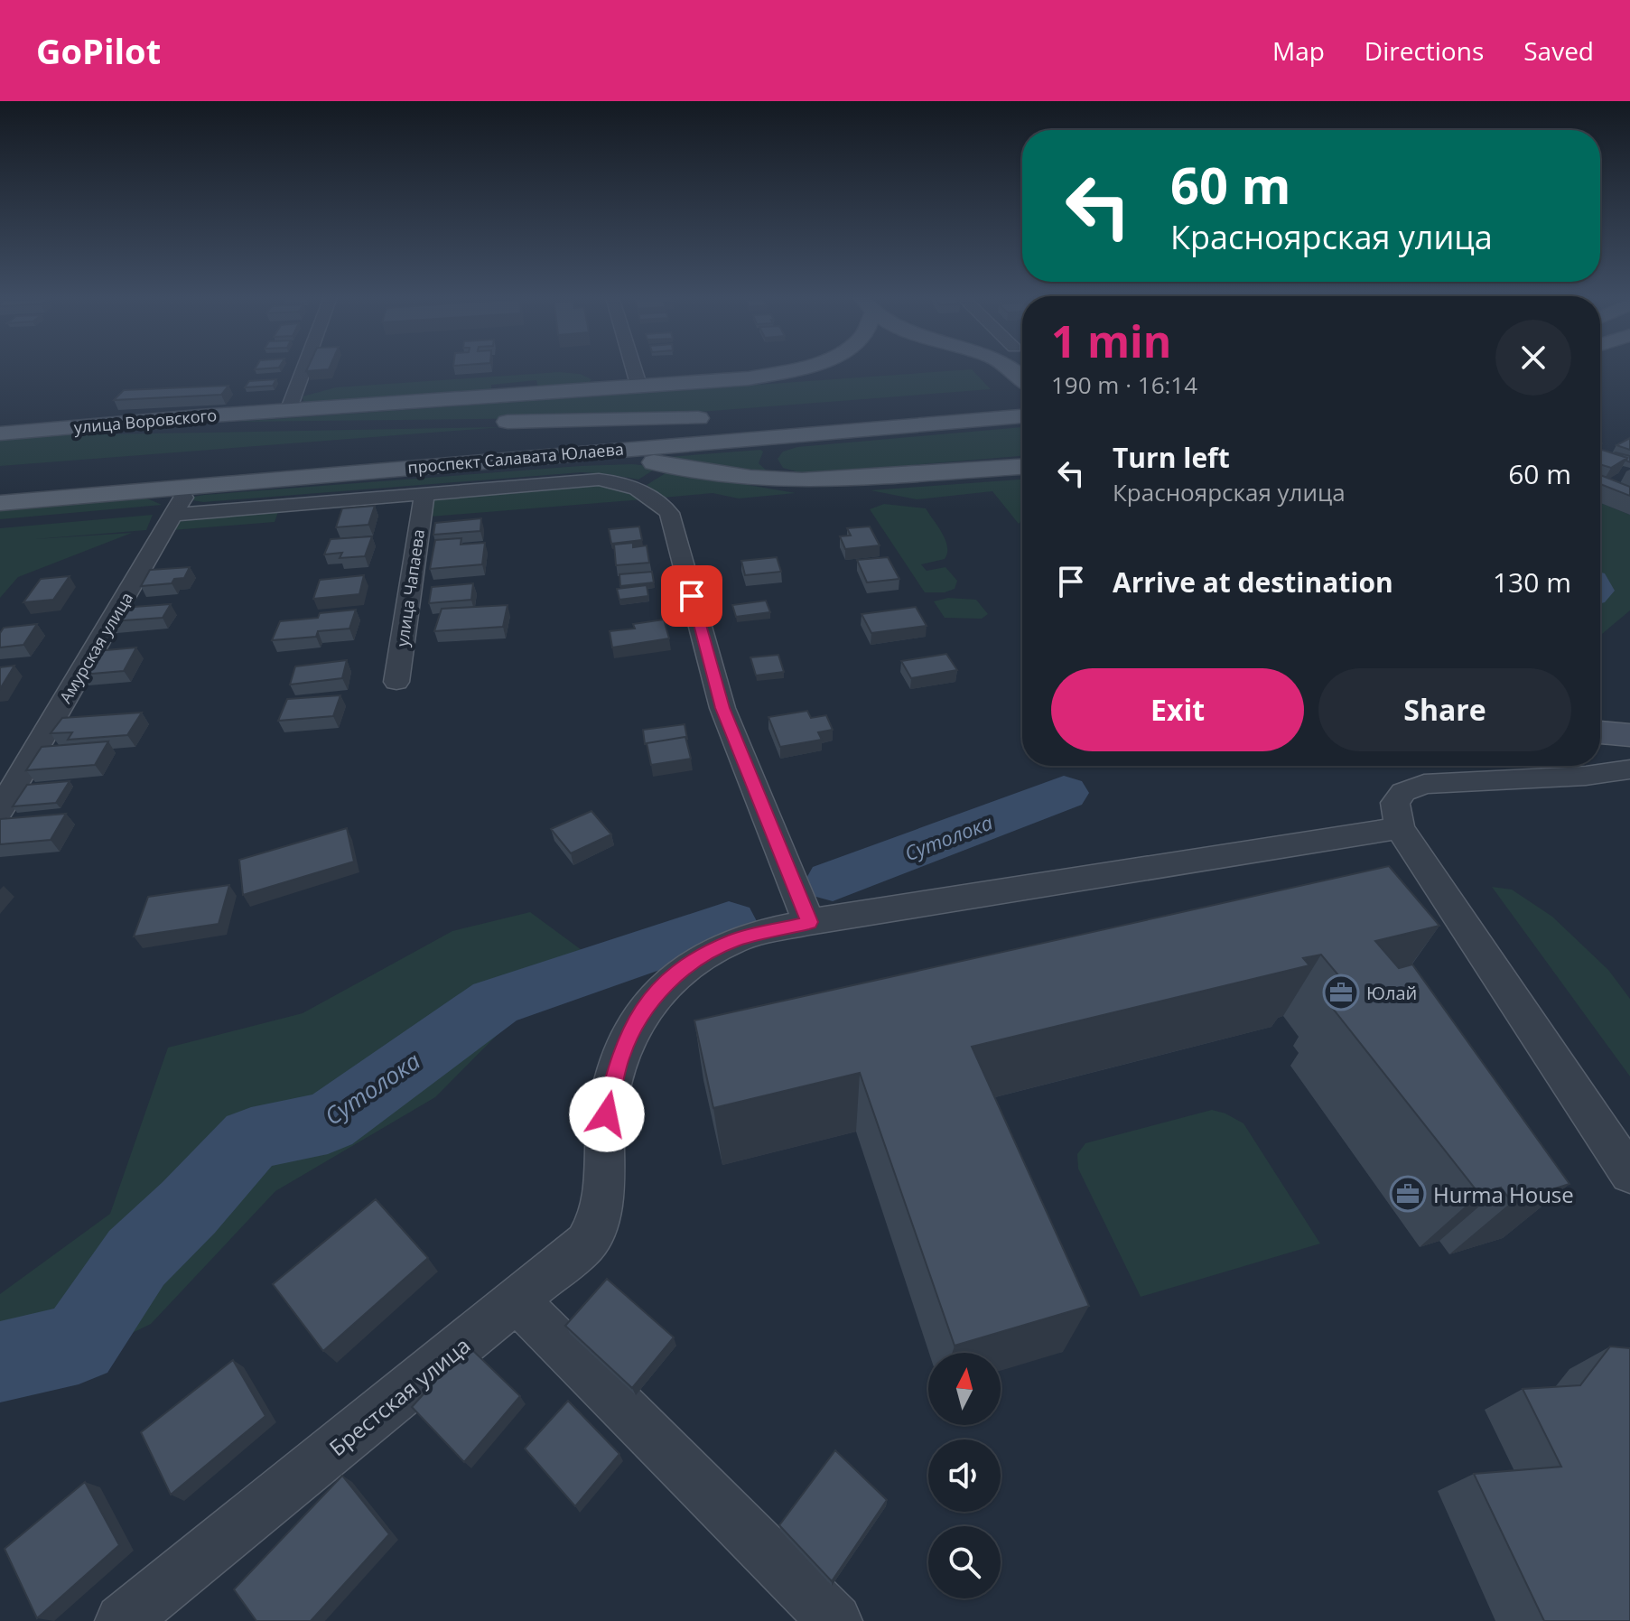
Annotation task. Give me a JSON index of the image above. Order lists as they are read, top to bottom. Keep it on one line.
{"streets":{"main road":["улица Воровского","проспект Салавата Юлаева"],"street":["улица Чапаева","Амурская улица","Брестская улица"]},"crossings":[["проспект Салавата Юлаева","Амурская улица"]],"water":["Сутолока"],"places":{"office":["Юлай","Hurma House"]},"north":"top","page":{"header":"GoPilot","nav":["Map","Directions","Saved"],"turn":["60 m","Красноярская улица"],"heading":["1 min","190 m · 16:14"],"list":[{"name":"Turn left","note":"Красноярская улица","value":"60 m"},{"name":"Arrive at destination","value":"130 m"}],"buttons":["Exit","Share"]}}
